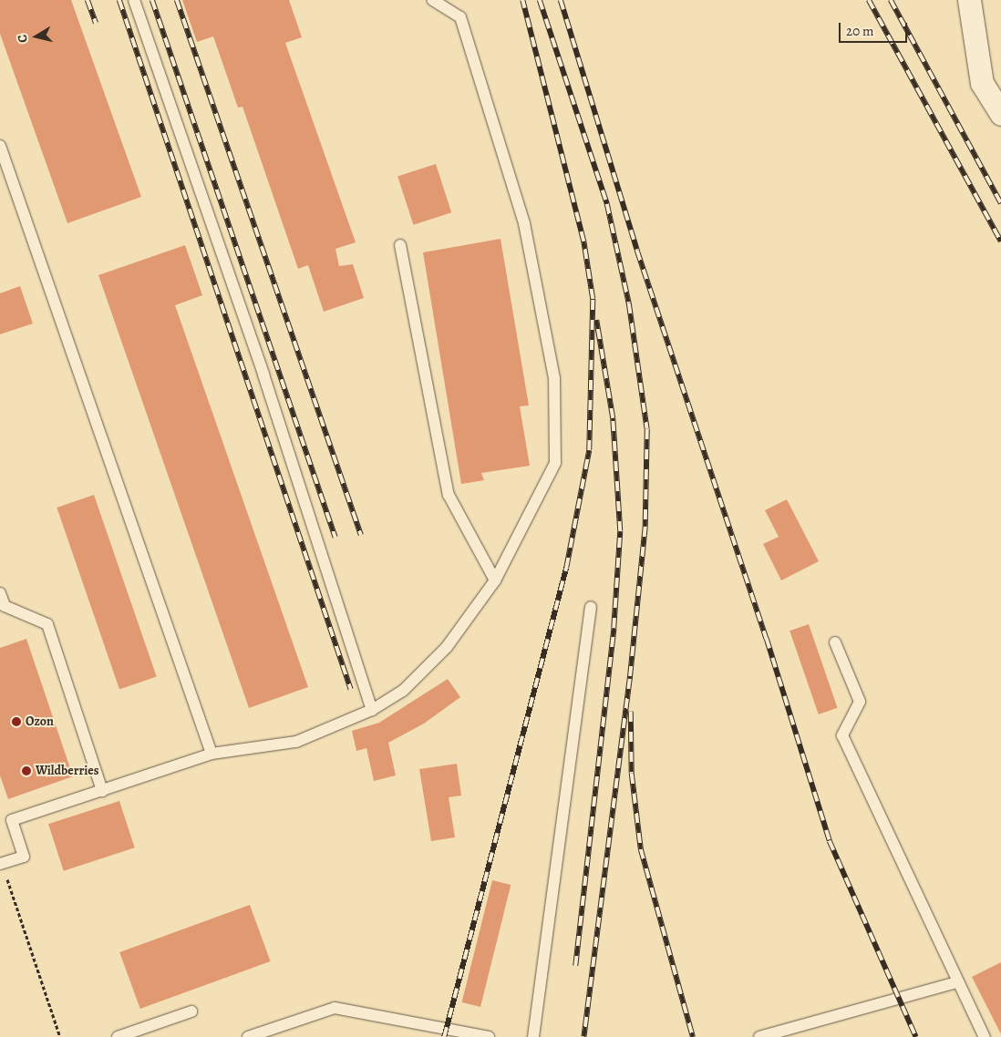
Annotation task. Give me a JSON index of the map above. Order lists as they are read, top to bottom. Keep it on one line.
{"places":["Ozon","Wildberries"],"scale_bar":"20 m","north":"left"}
